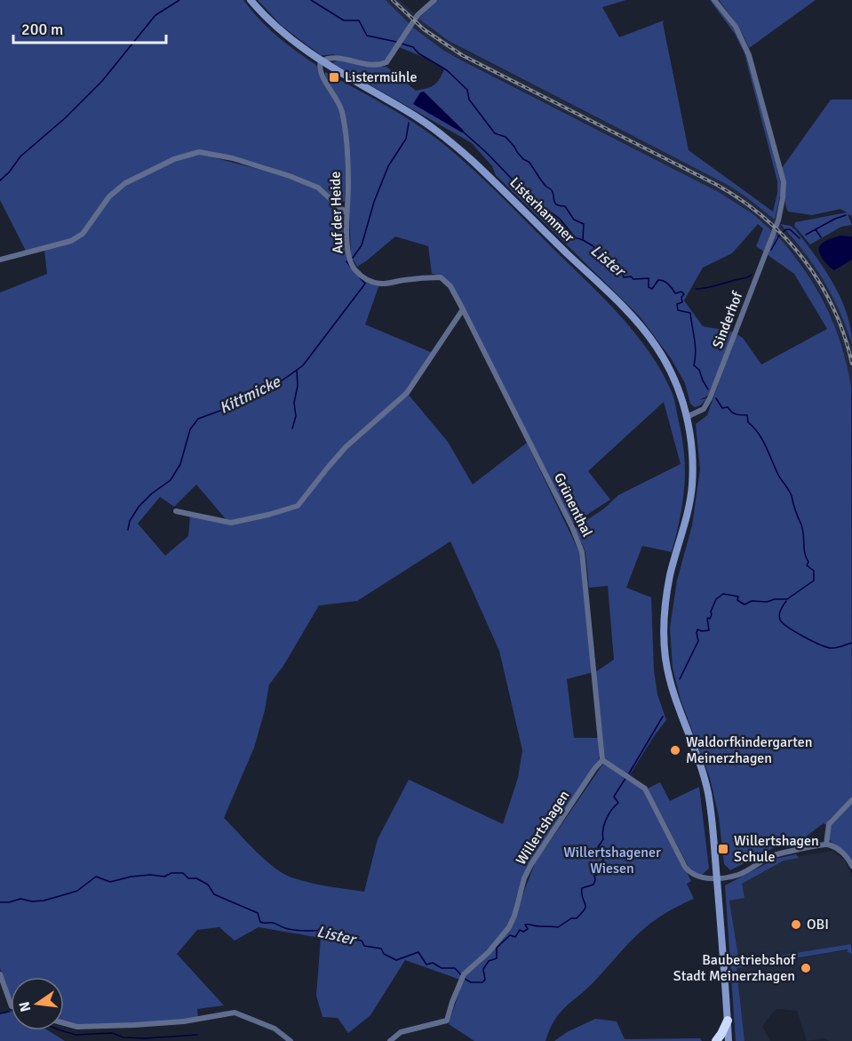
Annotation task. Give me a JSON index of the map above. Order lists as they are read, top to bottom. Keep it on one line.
{"streets":{"main road":["Listerhammer"],"street":["Auf der Heide","Sinderhof","Grünenthal","Willertshagen"]},"crossings":[["Listerhammer","Auf der Heide"],["Listerhammer","Sinderhof"],["Auf der Heide","Grünenthal"],["Grünenthal","Willertshagen"]],"water":["Lister","Kittmicke"],"parks":["Willertshagener Wiesen"],"places":{"transit":["Listermühle","Willertshagen Schule"],"other":["Waldorfkindergarten Meinerzhagen","OBI","Baubetriebshof Stadt Meinerzhagen"]},"scale_bar":"200 m","north":"left"}
